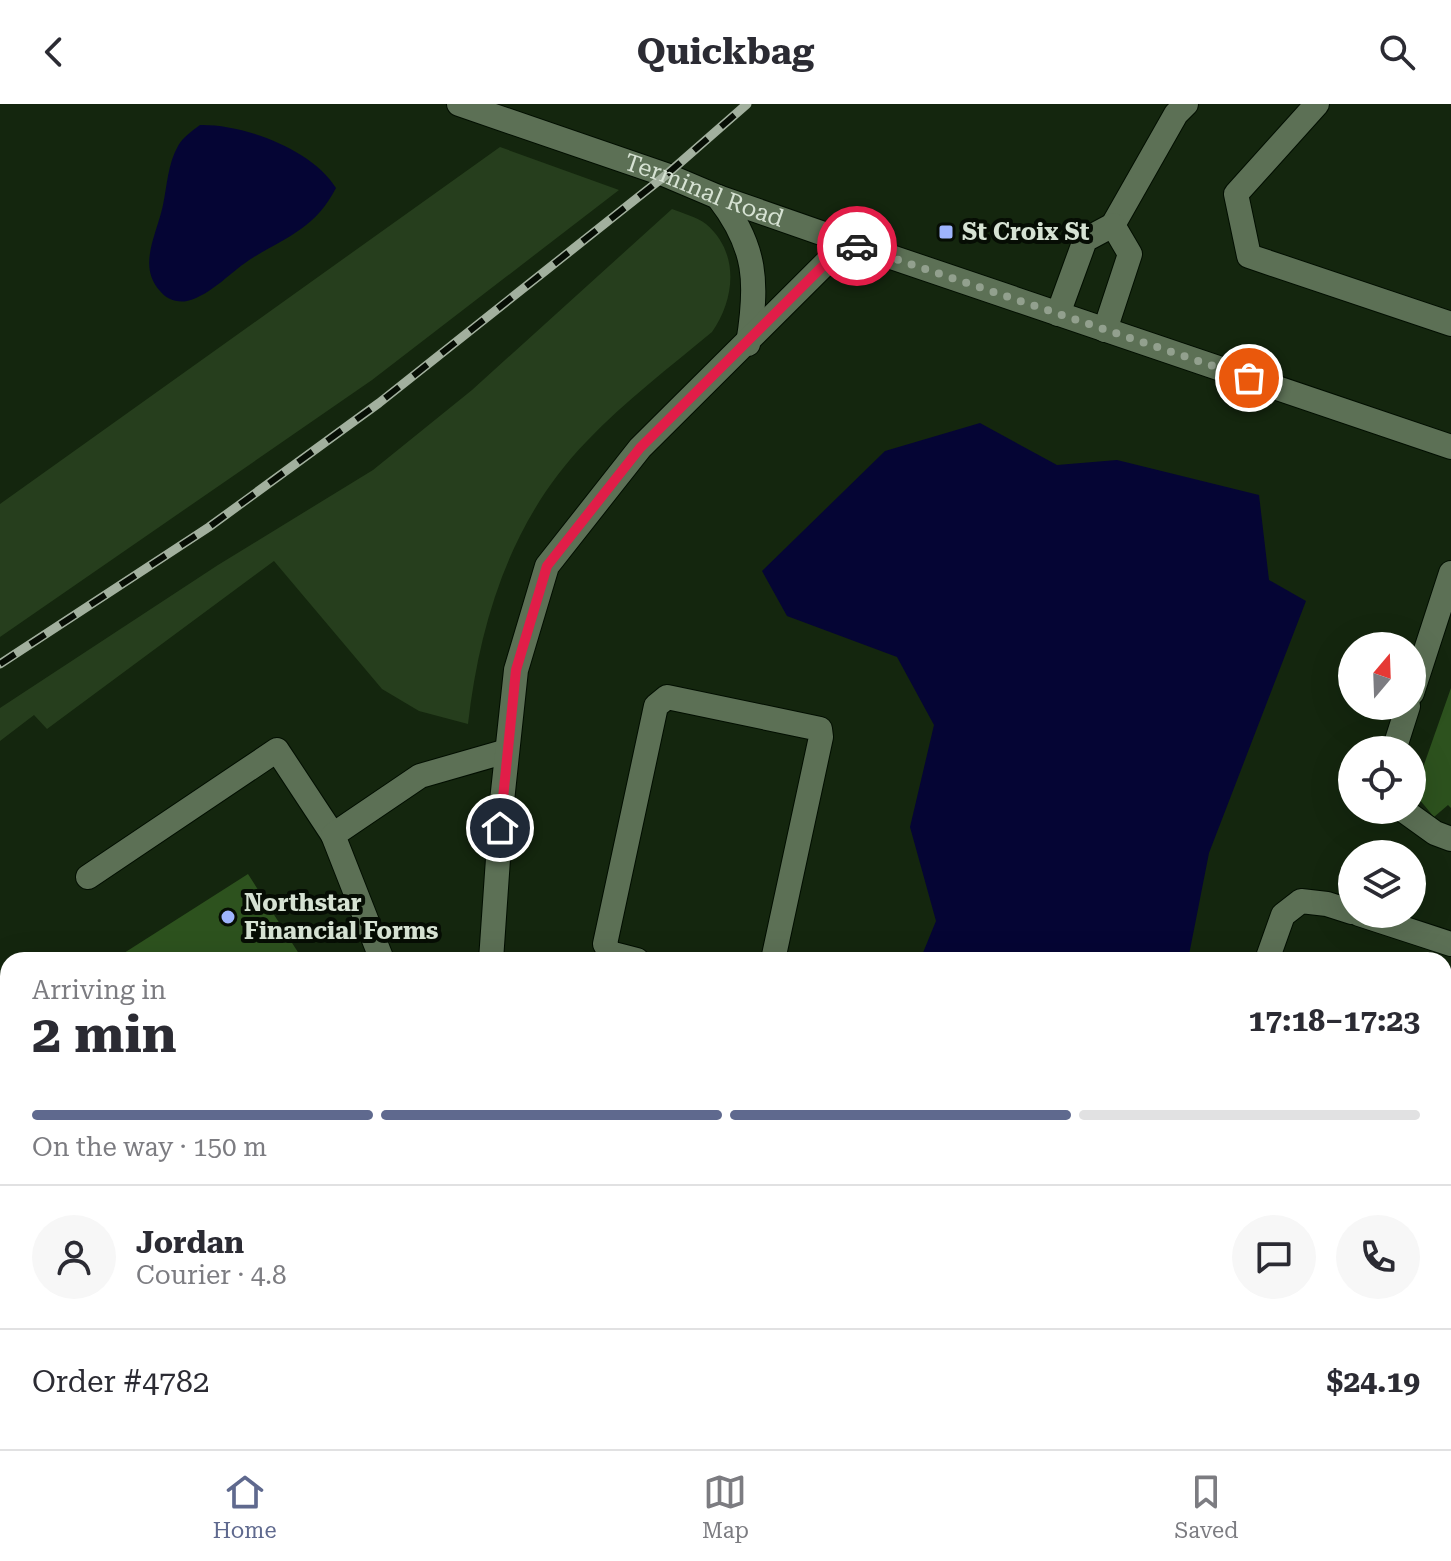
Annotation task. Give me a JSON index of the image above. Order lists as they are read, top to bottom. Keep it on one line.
{"streets":{"street":["Terminal Road"]},"places":{"transit":["St Croix St"],"other":["Northstar Financial Forms"]},"north":"top","page":{"header":"Quickbag","heading":["2 min","Arriving in","17:18–17:23"],"panel":["Jordan","Courier · 4.8","Order #4782","$24.19"],"bar":"On the way · 150 m","tabs":["Home","Map","Saved"]}}
